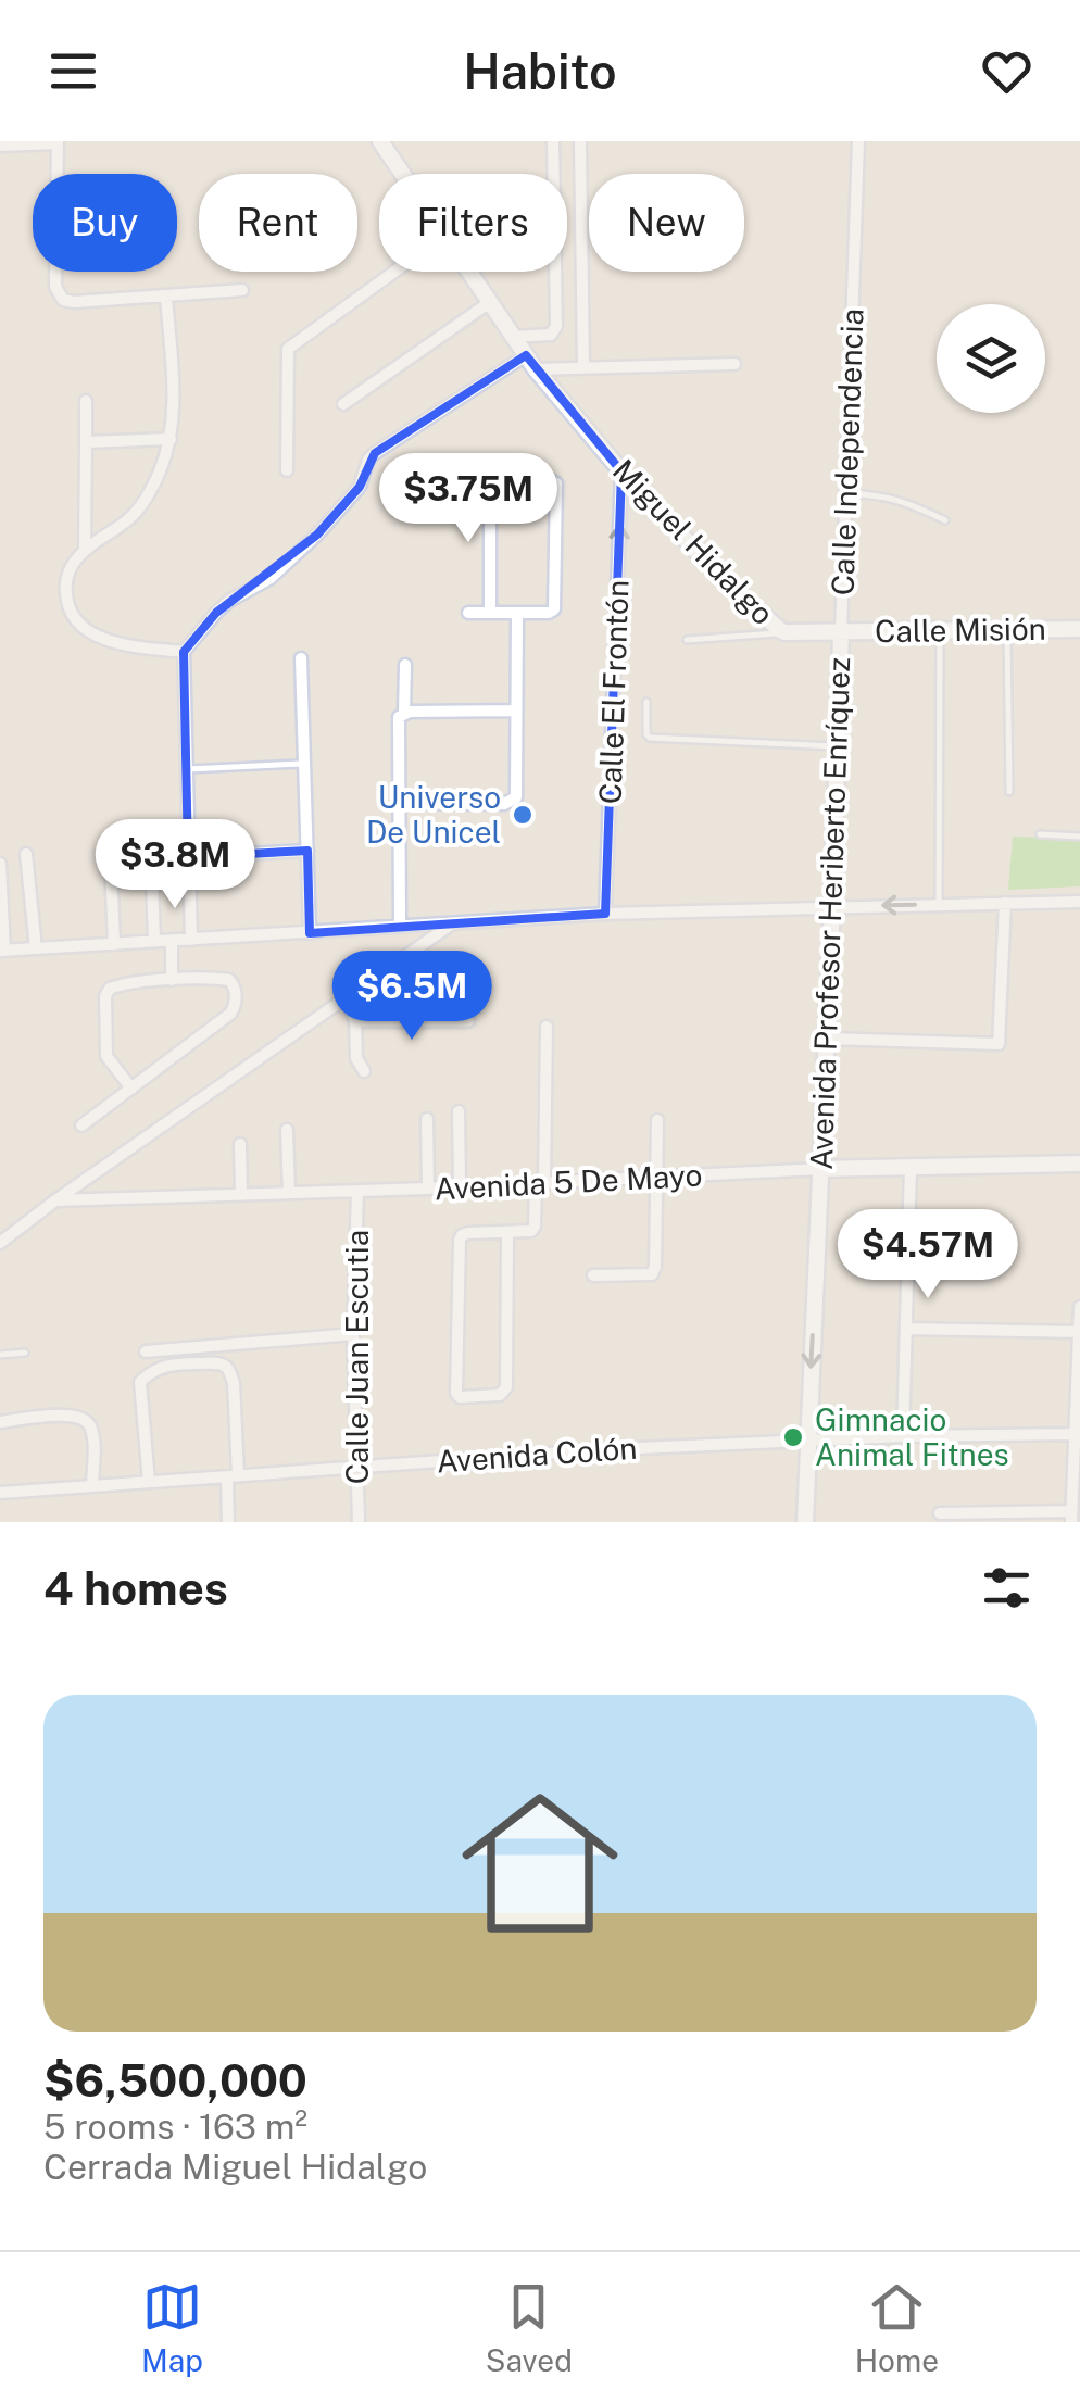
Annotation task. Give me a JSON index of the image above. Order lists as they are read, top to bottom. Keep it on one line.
{"streets":{"main road":["Miguel Hidalgo","Calle Misión","Avenida Profesor Heriberto Enríquez","Avenida 5 De Mayo"],"street":["Calle Independencia","Calle El Frontón","Calle Juan Escutia","Avenida Colón"]},"crossings":[["Calle Independencia","Miguel Hidalgo"],["Calle Independencia","Calle Misión"],["Calle Independencia","Avenida Profesor Heriberto Enríquez"],["Miguel Hidalgo","Calle Misión"],["Miguel Hidalgo","Calle El Frontón"],["Miguel Hidalgo","Avenida Profesor Heriberto Enríquez"],["Calle Misión","Avenida Profesor Heriberto Enríquez"],["Avenida Profesor Heriberto Enríquez","Avenida 5 De Mayo"],["Avenida Profesor Heriberto Enríquez","Avenida Colón"],["Avenida 5 De Mayo","Calle Juan Escutia"],["Calle Juan Escutia","Avenida Colón"]],"one_way":["Calle El Frontón"],"places":["Universo De Unicel","Gimnacio Animal Fitnes"],"page":{"header":"Habito","chip":["Buy","Rent","Filters","New"],"price":["$3.75M","$3.8M","$6.5M","$4.57M"],"heading":"4 homes","list":[{"name":"$6,500,000","note":"5 rooms · 163 m² · Cerrada Miguel Hidalgo"}],"tabs":["Map","Saved","Home"]}}
